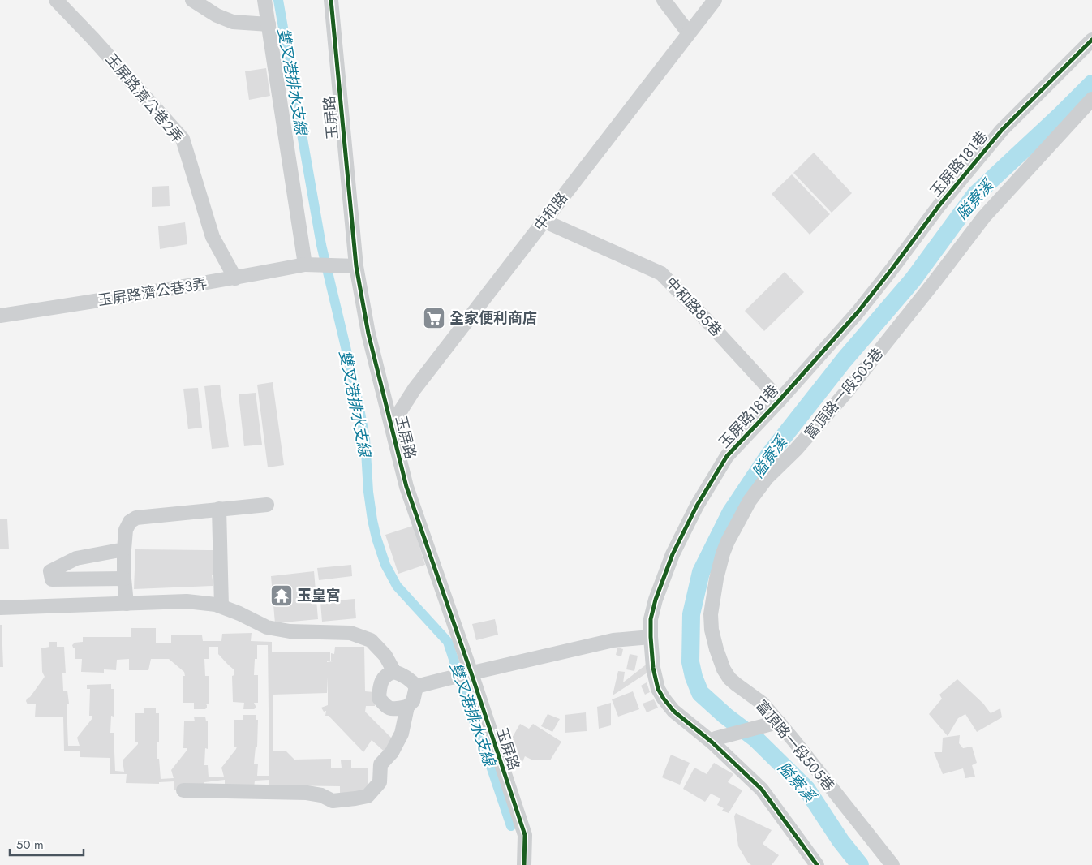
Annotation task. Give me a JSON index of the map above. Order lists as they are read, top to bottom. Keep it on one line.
{"streets":{"street":["玉屏路濟公巷2弄","玉屏路","玉屏路181巷","中和路","玉屏路濟公巷3弄","中和路85巷","富頂路一段505巷"]},"crossings":[["玉屏路濟公巷2弄","玉屏路濟公巷3弄"],["玉屏路","中和路"],["玉屏路181巷","中和路85巷"],["中和路","中和路85巷"]],"water":["雙叉港排水支線","隘寮溪"],"places":{"supermarket":["全家便利商店"],"temple":["玉皇宮"]},"scale_bar":"50 m"}
